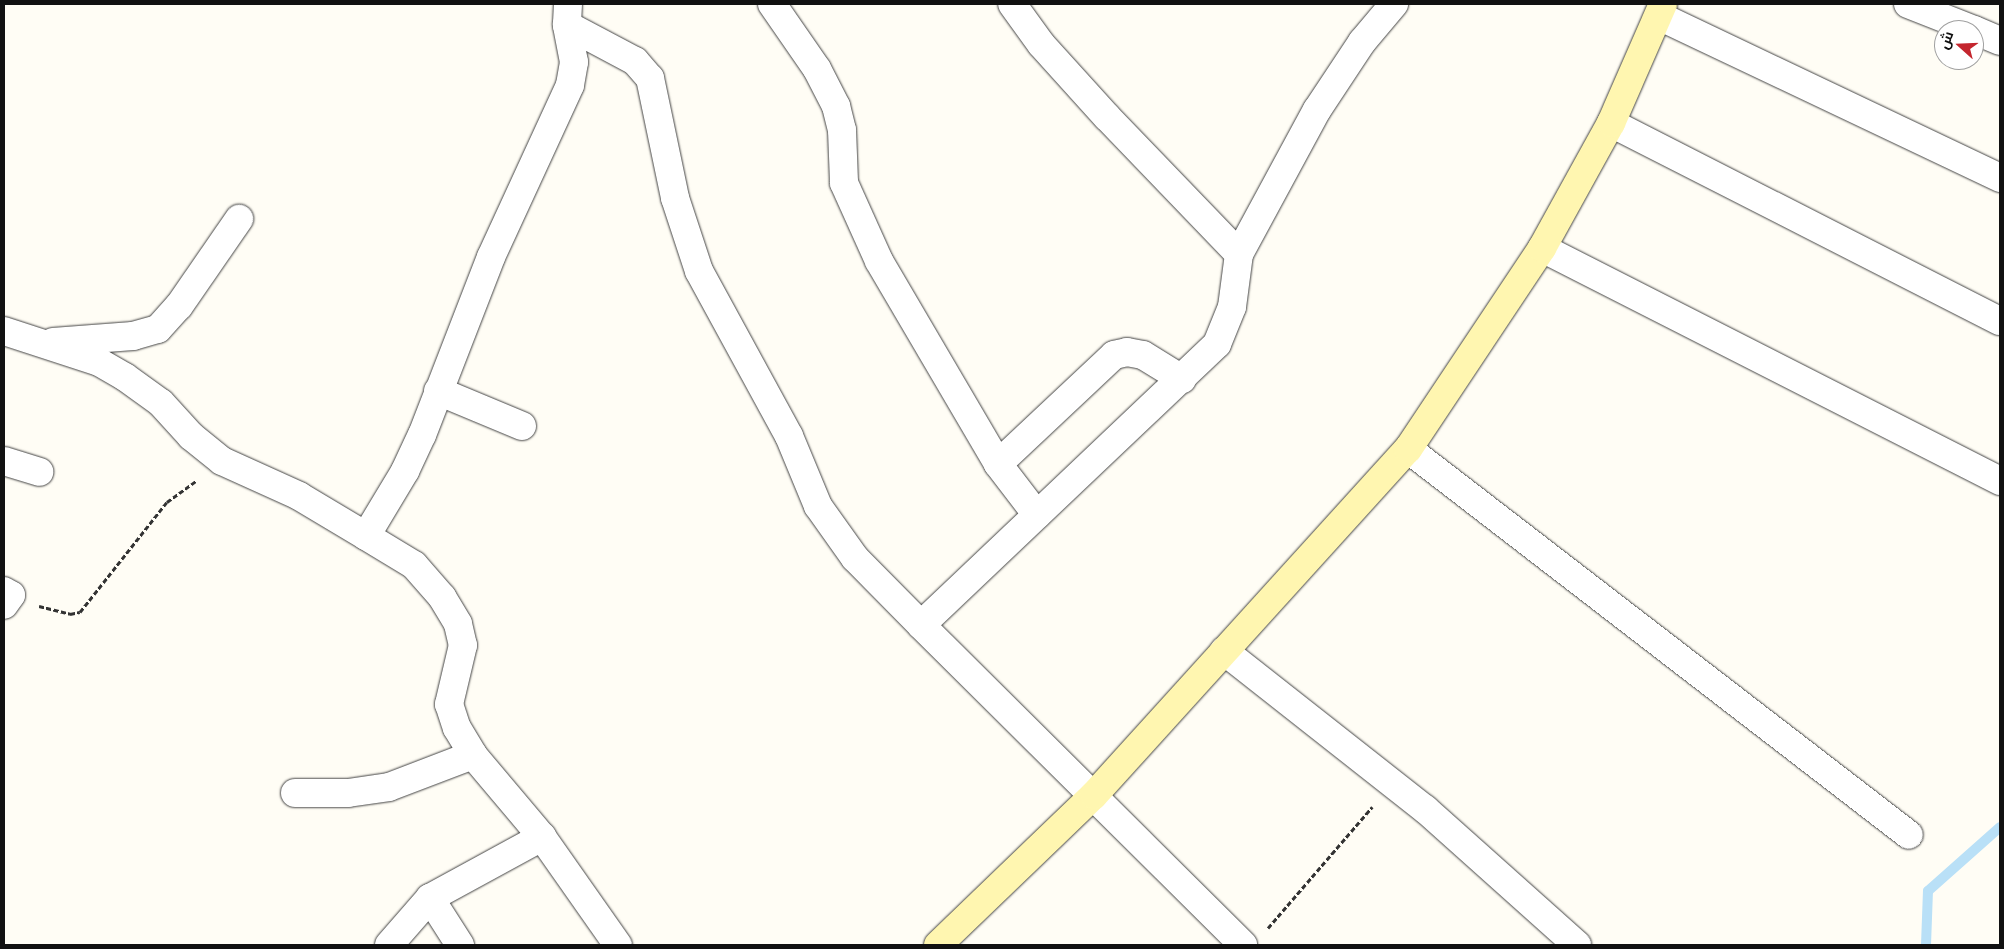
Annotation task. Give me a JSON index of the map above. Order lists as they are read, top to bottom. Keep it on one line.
{"north":"left"}
